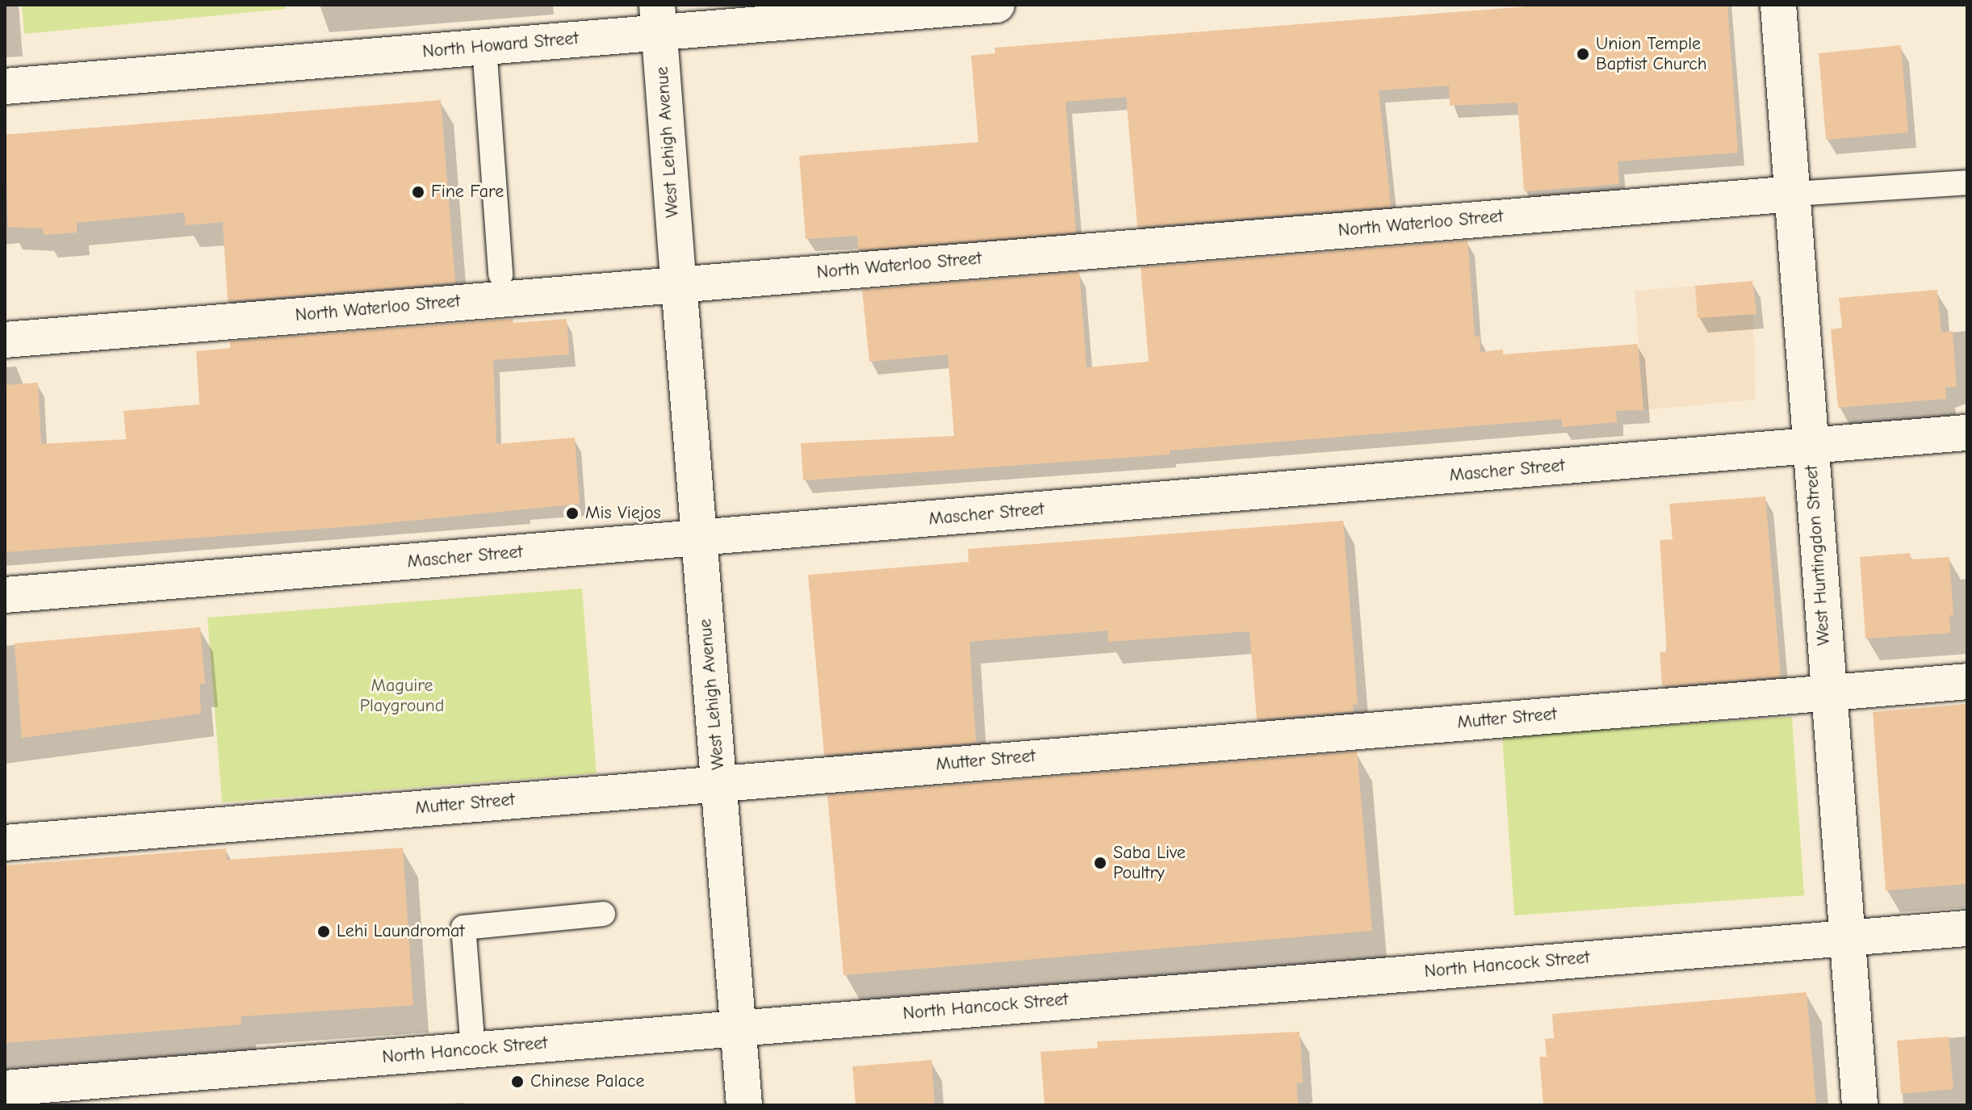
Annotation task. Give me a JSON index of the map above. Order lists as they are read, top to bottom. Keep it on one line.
{"streets":{"street":["North Howard Street","West Lehigh Avenue","North Waterloo Street","Mascher Street","West Huntingdon Street","Mutter Street","North Hancock Street"]},"crossings":[["North Howard Street","West Lehigh Avenue"],["West Lehigh Avenue","North Waterloo Street"],["West Lehigh Avenue","Mascher Street"],["West Lehigh Avenue","Mutter Street"],["West Lehigh Avenue","North Hancock Street"],["North Waterloo Street","West Huntingdon Street"],["Mascher Street","West Huntingdon Street"],["West Huntingdon Street","Mutter Street"],["West Huntingdon Street","North Hancock Street"]],"parks":["Maguire Playground"],"places":["Union Temple Baptist Church","Fine Fare","Mis Viejos","Saba Live Poultry","Lehi Laundromat","Chinese Palace"]}
